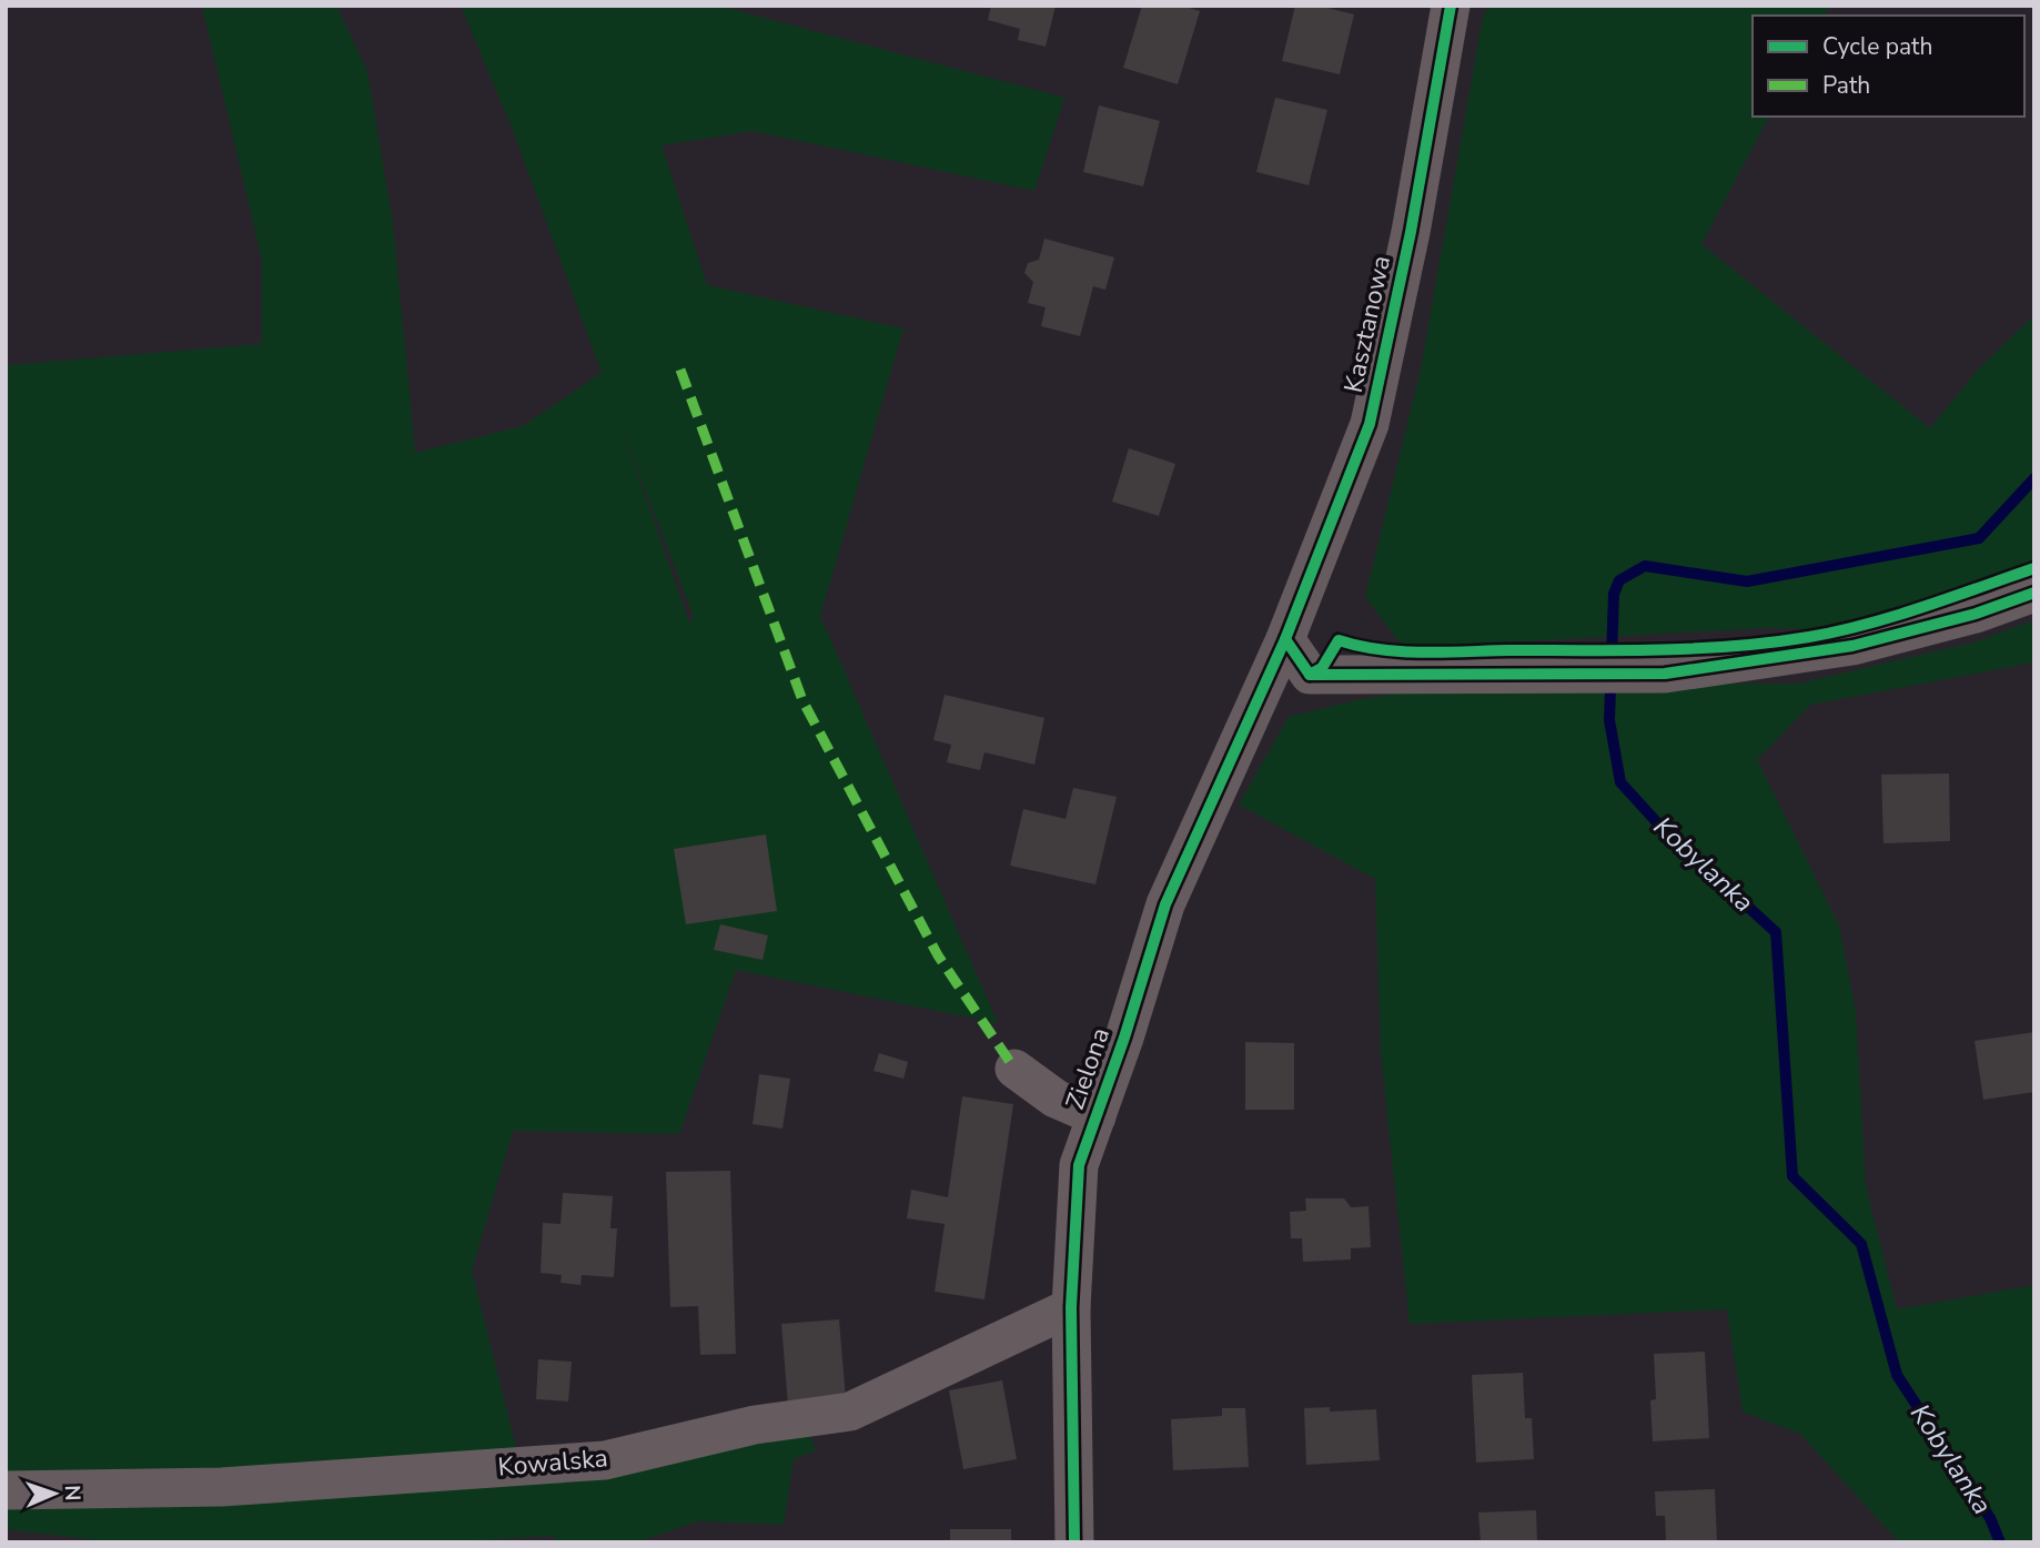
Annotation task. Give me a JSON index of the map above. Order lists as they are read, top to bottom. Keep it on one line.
{"streets":{"street":["Kasztanowa","Zielona","Kowalska"]},"crossings":[["Kasztanowa","Zielona"],["Zielona","Kowalska"]],"water":["Kobylanka"],"legend":["Cycle path","Path"],"north":"right"}
